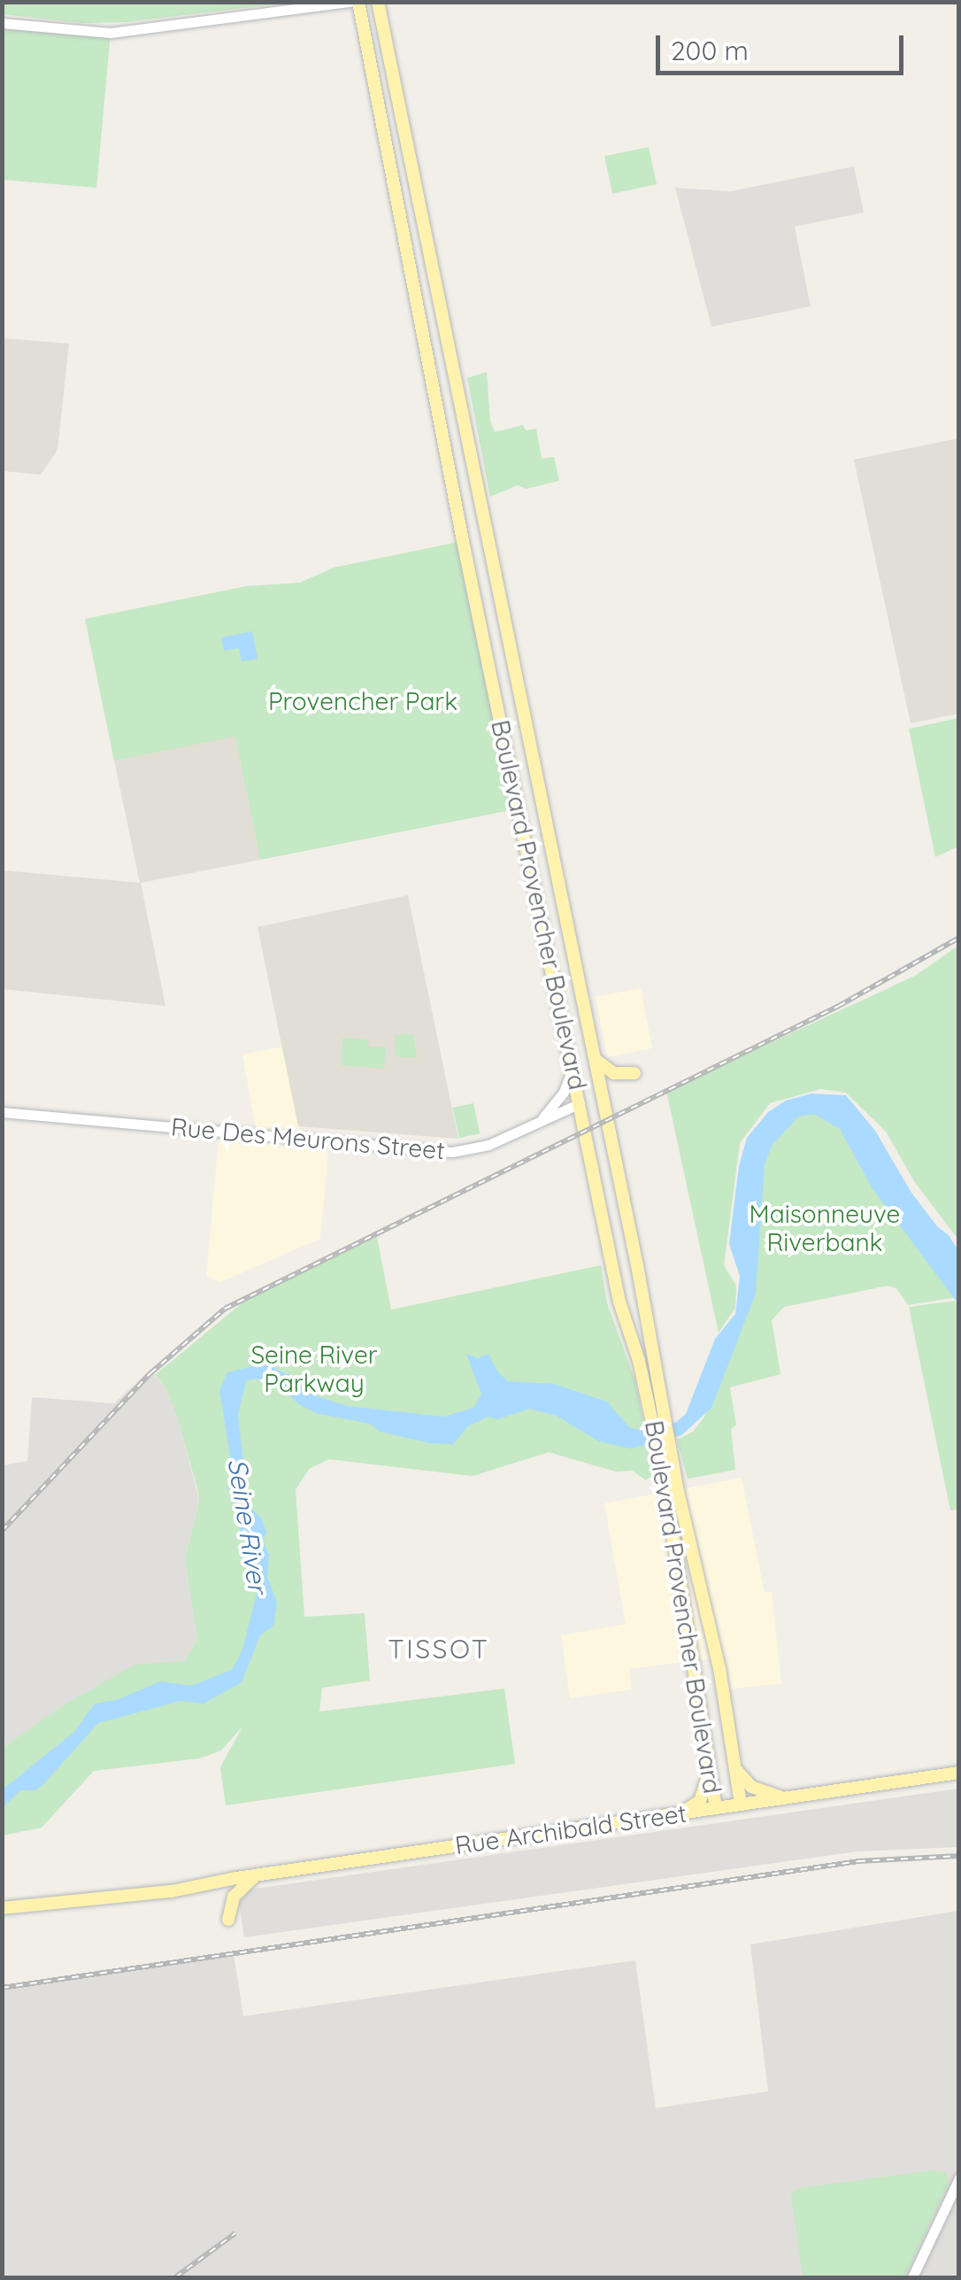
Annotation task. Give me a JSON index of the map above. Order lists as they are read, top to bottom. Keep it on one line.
{"streets":{"main road":["Boulevard Provencher Boulevard","Rue Des Meurons Street","Rue Archibald Street"]},"crossings":[["Boulevard Provencher Boulevard","Rue Des Meurons Street"],["Boulevard Provencher Boulevard","Rue Archibald Street"]],"districts":["TISSOT"],"water":["Seine River"],"parks":["Provencher Park","Maisonneuve Riverbank","Seine River Parkway"],"scale_bar":"200 m"}
